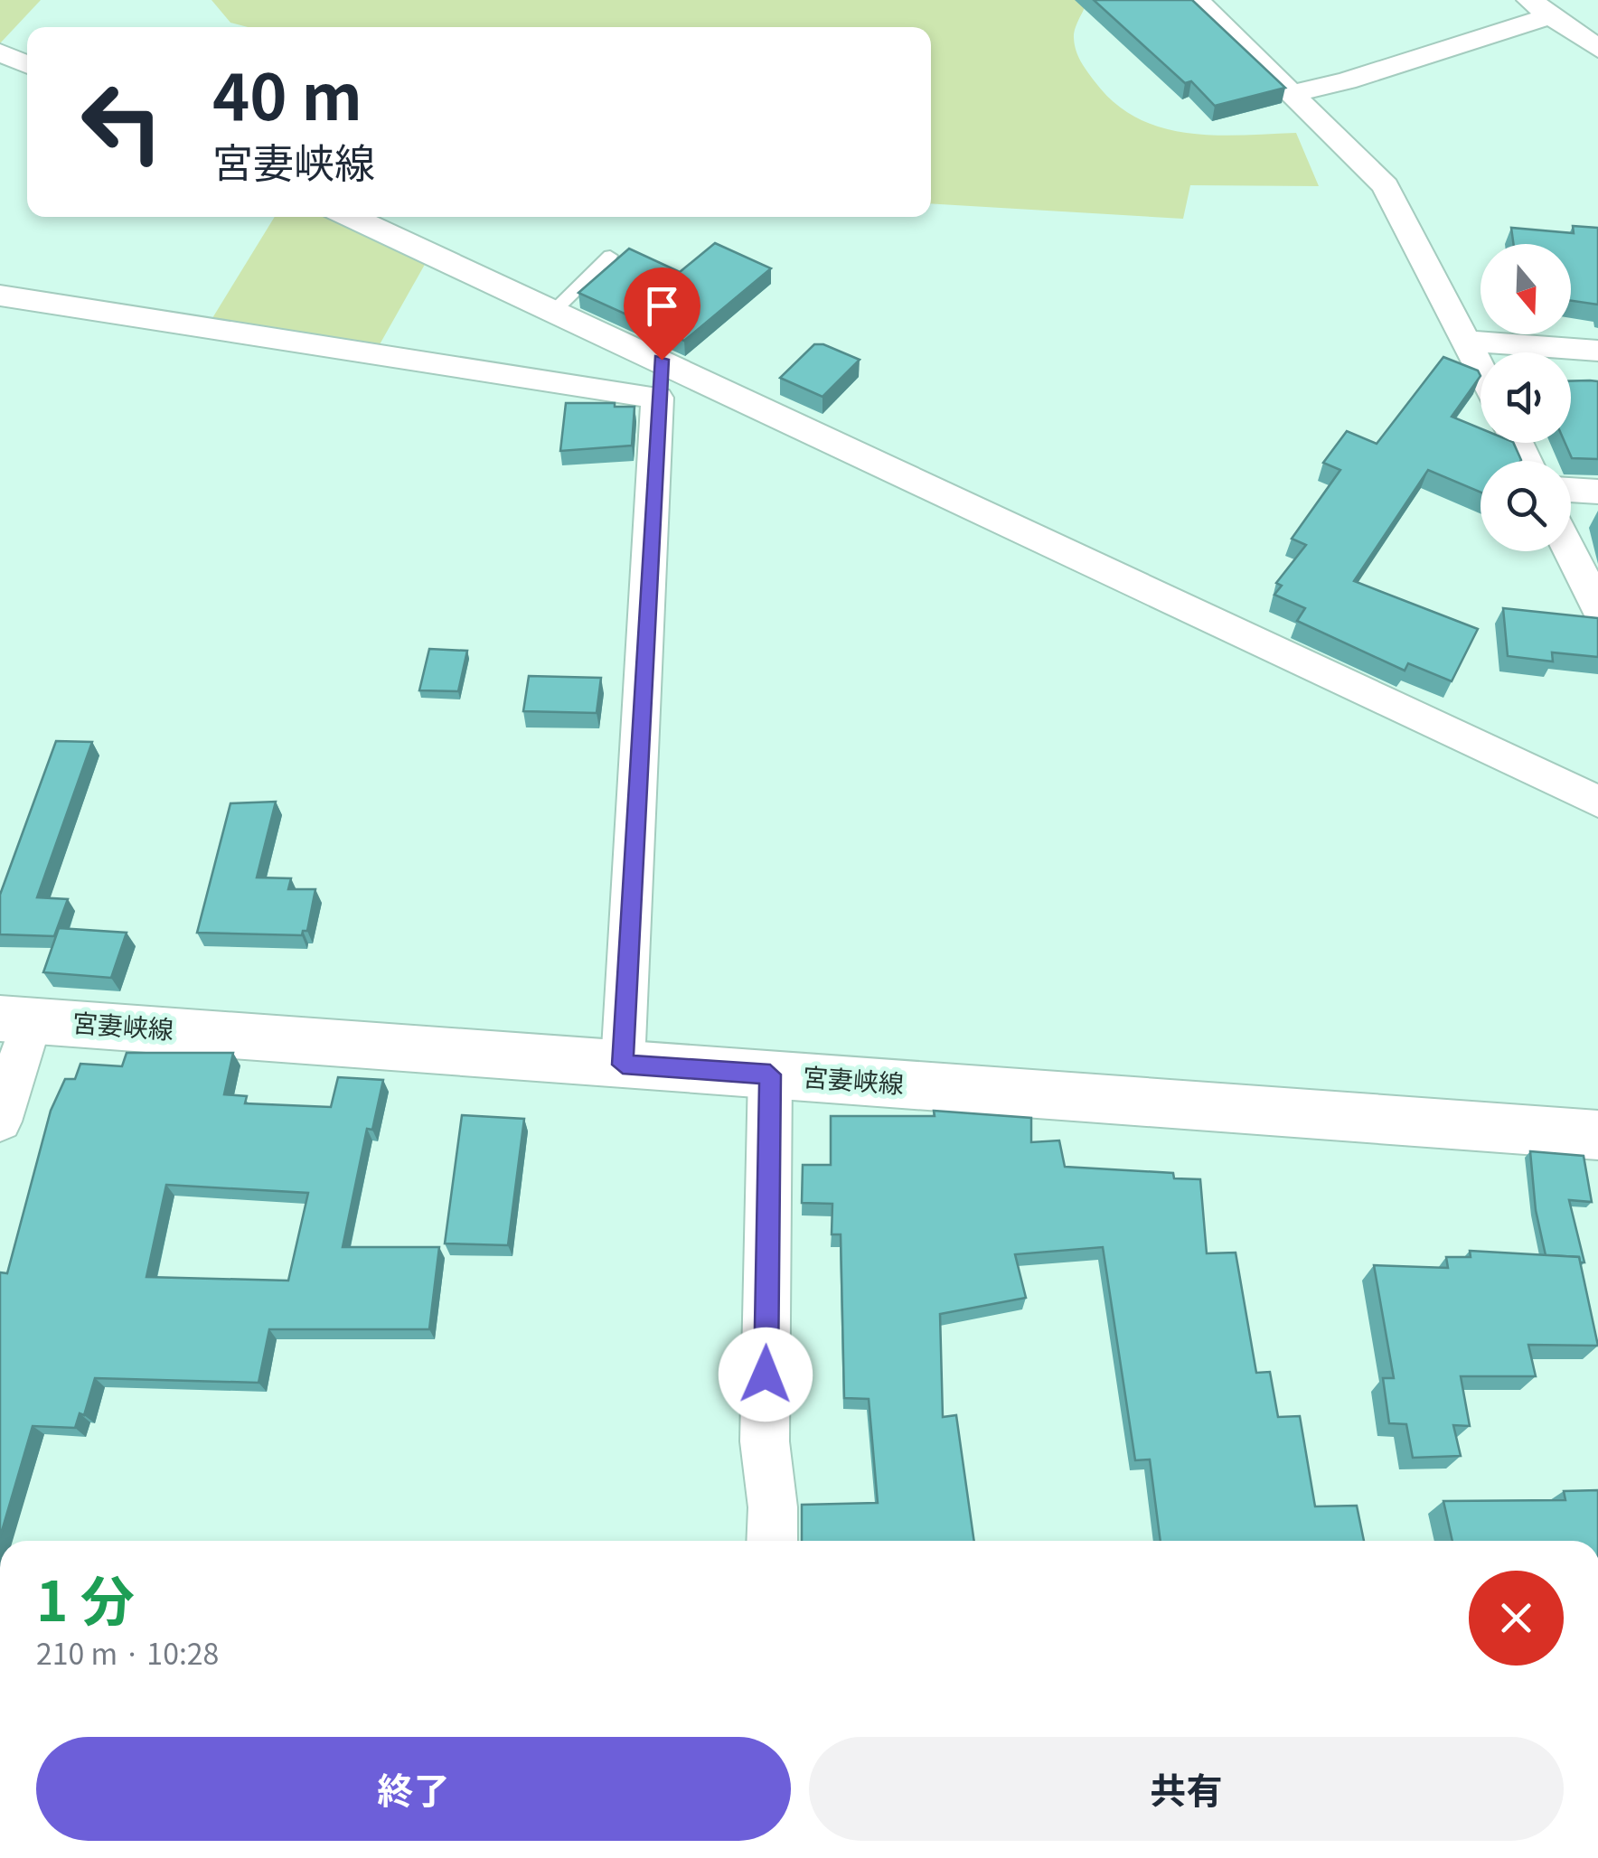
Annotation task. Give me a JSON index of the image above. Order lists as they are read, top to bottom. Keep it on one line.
{"streets":{"main road":["宮妻峡線"]},"north":"bottom","page":{"turn":["40 m","宮妻峡線"],"heading":["1 分","210 m · 10:28"],"buttons":["終了","共有"]}}
